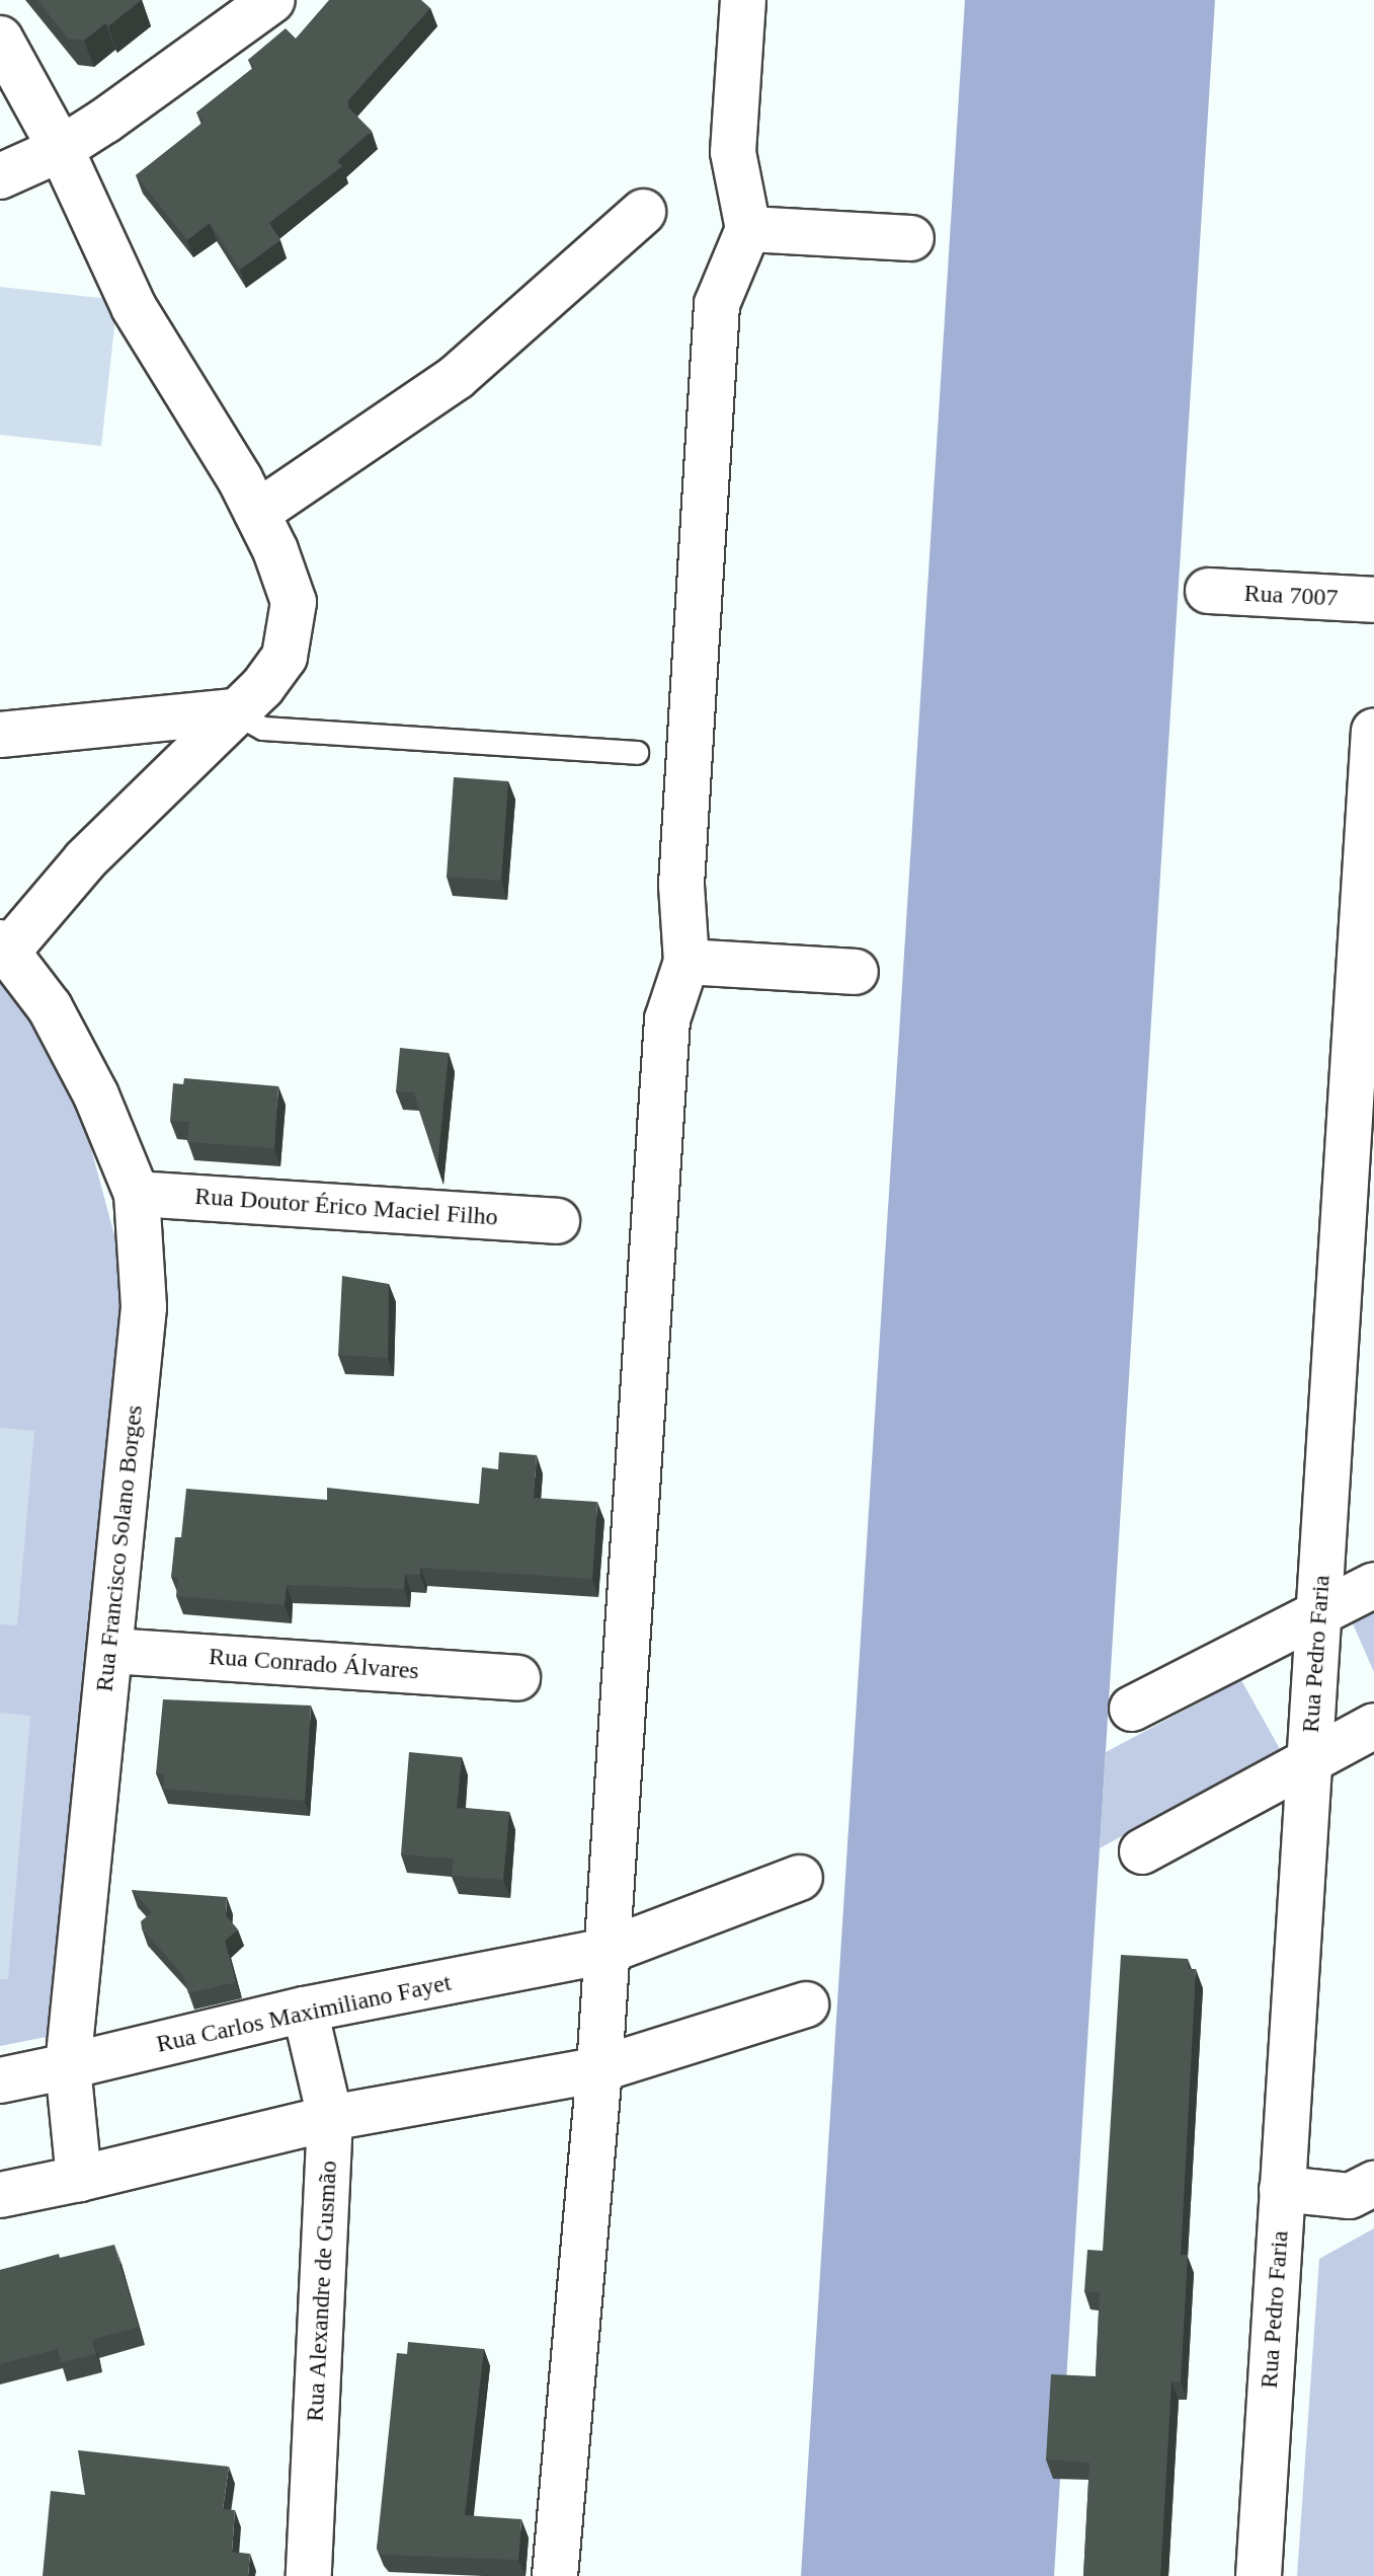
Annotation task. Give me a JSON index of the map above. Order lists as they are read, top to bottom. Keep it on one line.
{"streets":{"street":["Rua 7007","Rua Doutor Érico Maciel Filho","Rua Francisco Solano Borges","Rua Pedro Faria","Rua Conrado Álvares","Rua Carlos Maximiliano Fayet","Rua Alexandre de Gusmão"]},"crossings":[["Rua Doutor Érico Maciel Filho","Rua Francisco Solano Borges"],["Rua Francisco Solano Borges","Rua Conrado Álvares"],["Rua Francisco Solano Borges","Rua Carlos Maximiliano Fayet"],["Rua Carlos Maximiliano Fayet","Rua Alexandre de Gusmão"]]}
